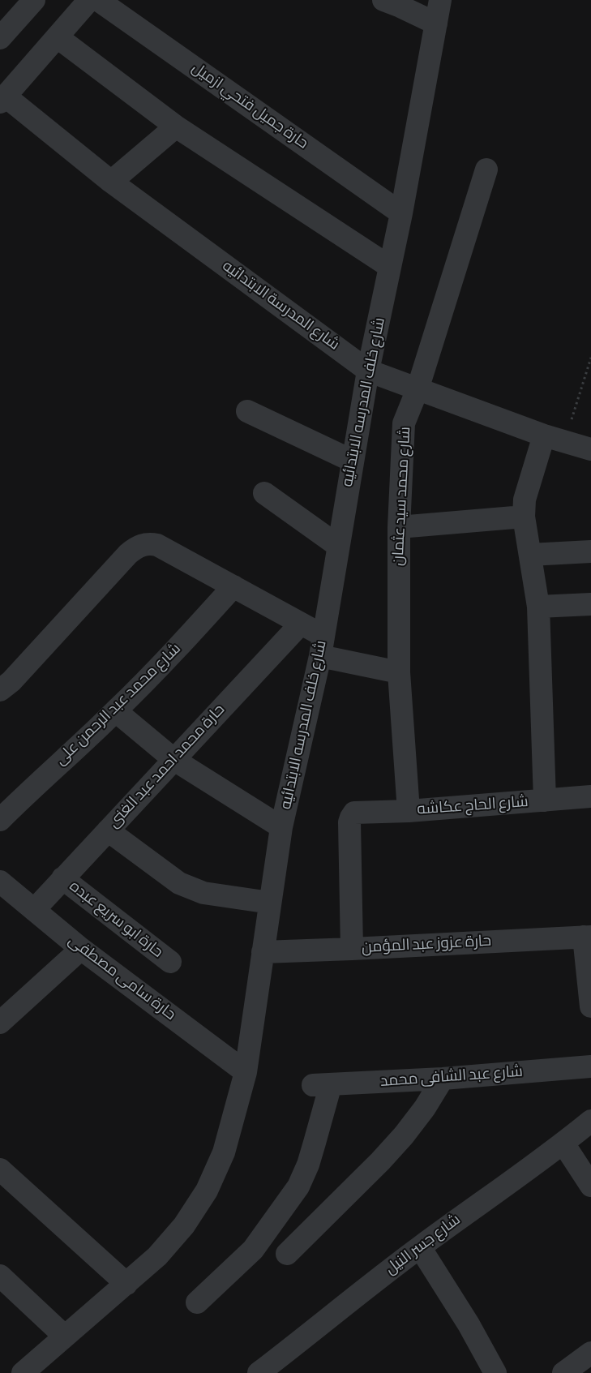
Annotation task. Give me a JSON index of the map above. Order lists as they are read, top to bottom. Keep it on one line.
{"streets":{"street":["حارة جميل فتحي ازميل","شارع المدرسة الابتدائيه","شارع خلف المدرسه الابتدائيه","شارع محمد سيد عثمان","شارع محمد عبد الرحمن على","حارة محمد احمد عبد الغنى","شارع الحاج عكاشه","حارة ابو سريع عبده","حارة عزوز عبد المؤمن","حارة سامى مصطفى","شارع عبد الشافى محمد","شارع جسر النيل"]},"crossings":[["حارة جميل فتحي ازميل","شارع خلف المدرسه الابتدائيه"],["شارع المدرسة الابتدائيه","شارع خلف المدرسه الابتدائيه"],["شارع المدرسة الابتدائيه","شارع محمد سيد عثمان"],["شارع خلف المدرسه الابتدائيه","حارة عزوز عبد المؤمن"],["شارع خلف المدرسه الابتدائيه","حارة سامى مصطفى"],["شارع محمد سيد عثمان","شارع الحاج عكاشه"],["حارة محمد احمد عبد الغنى","حارة ابو سريع عبده"],["حارة محمد احمد عبد الغنى","حارة سامى مصطفى"],["شارع الحاج عكاشه","حارة عزوز عبد المؤمن"]]}
